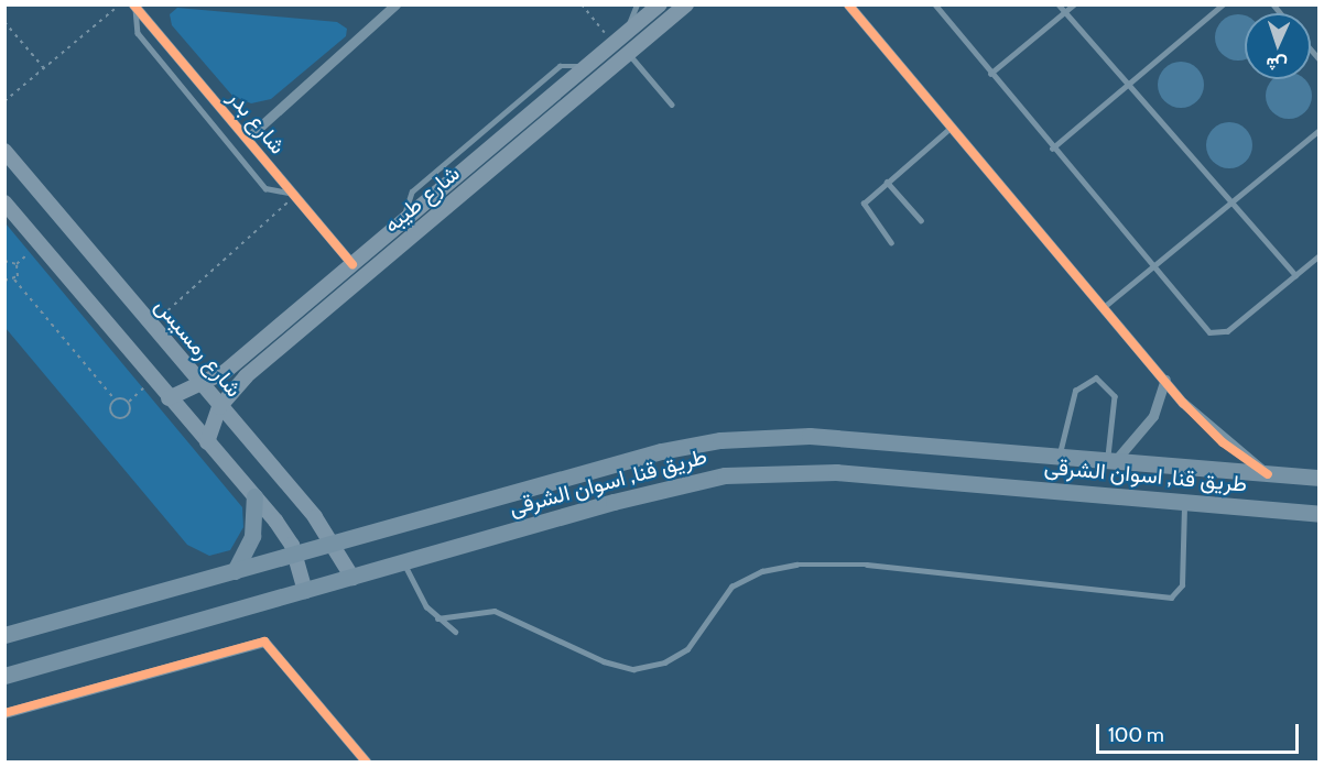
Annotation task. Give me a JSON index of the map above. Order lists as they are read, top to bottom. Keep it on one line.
{"streets":{"main road":["شارع طيبه","شارع رمسيس","طريق قنا, اسوان الشرقى"],"street":["شارع بدر"]},"crossings":[["شارع بدر","شارع طيبه"],["شارع طيبه","شارع رمسيس"],["شارع رمسيس","طريق قنا, اسوان الشرقى"]],"scale_bar":"100 m","north":"bottom"}
